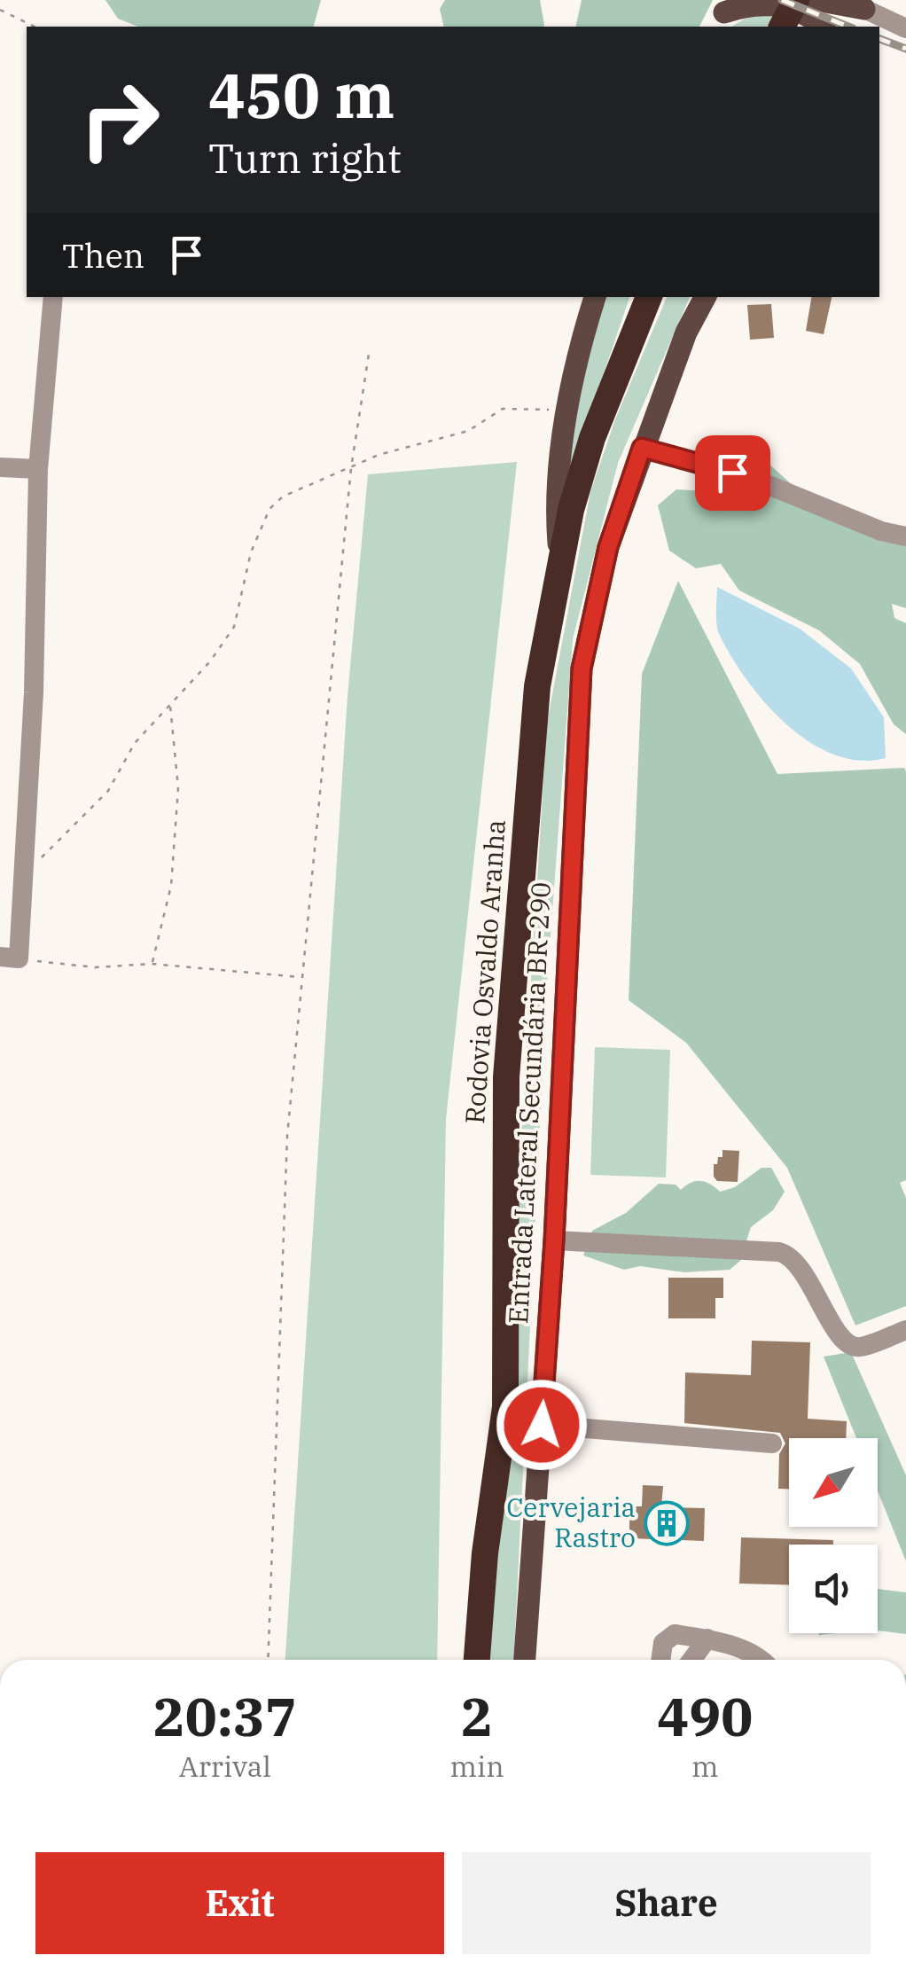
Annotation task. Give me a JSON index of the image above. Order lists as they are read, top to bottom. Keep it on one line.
{"streets":{"highway":["Rodovia Osvaldo Aranha"],"main road":["Entrada Lateral Secundária BR-290"]},"places":{"building":["Cervejaria Rastro"]},"north":"bottom left","page":{"turn":["450 m","Turn right"],"then":"Then","eta":["20:37","Arrival","2","min","490","m"],"buttons":["Exit","Share"]}}
